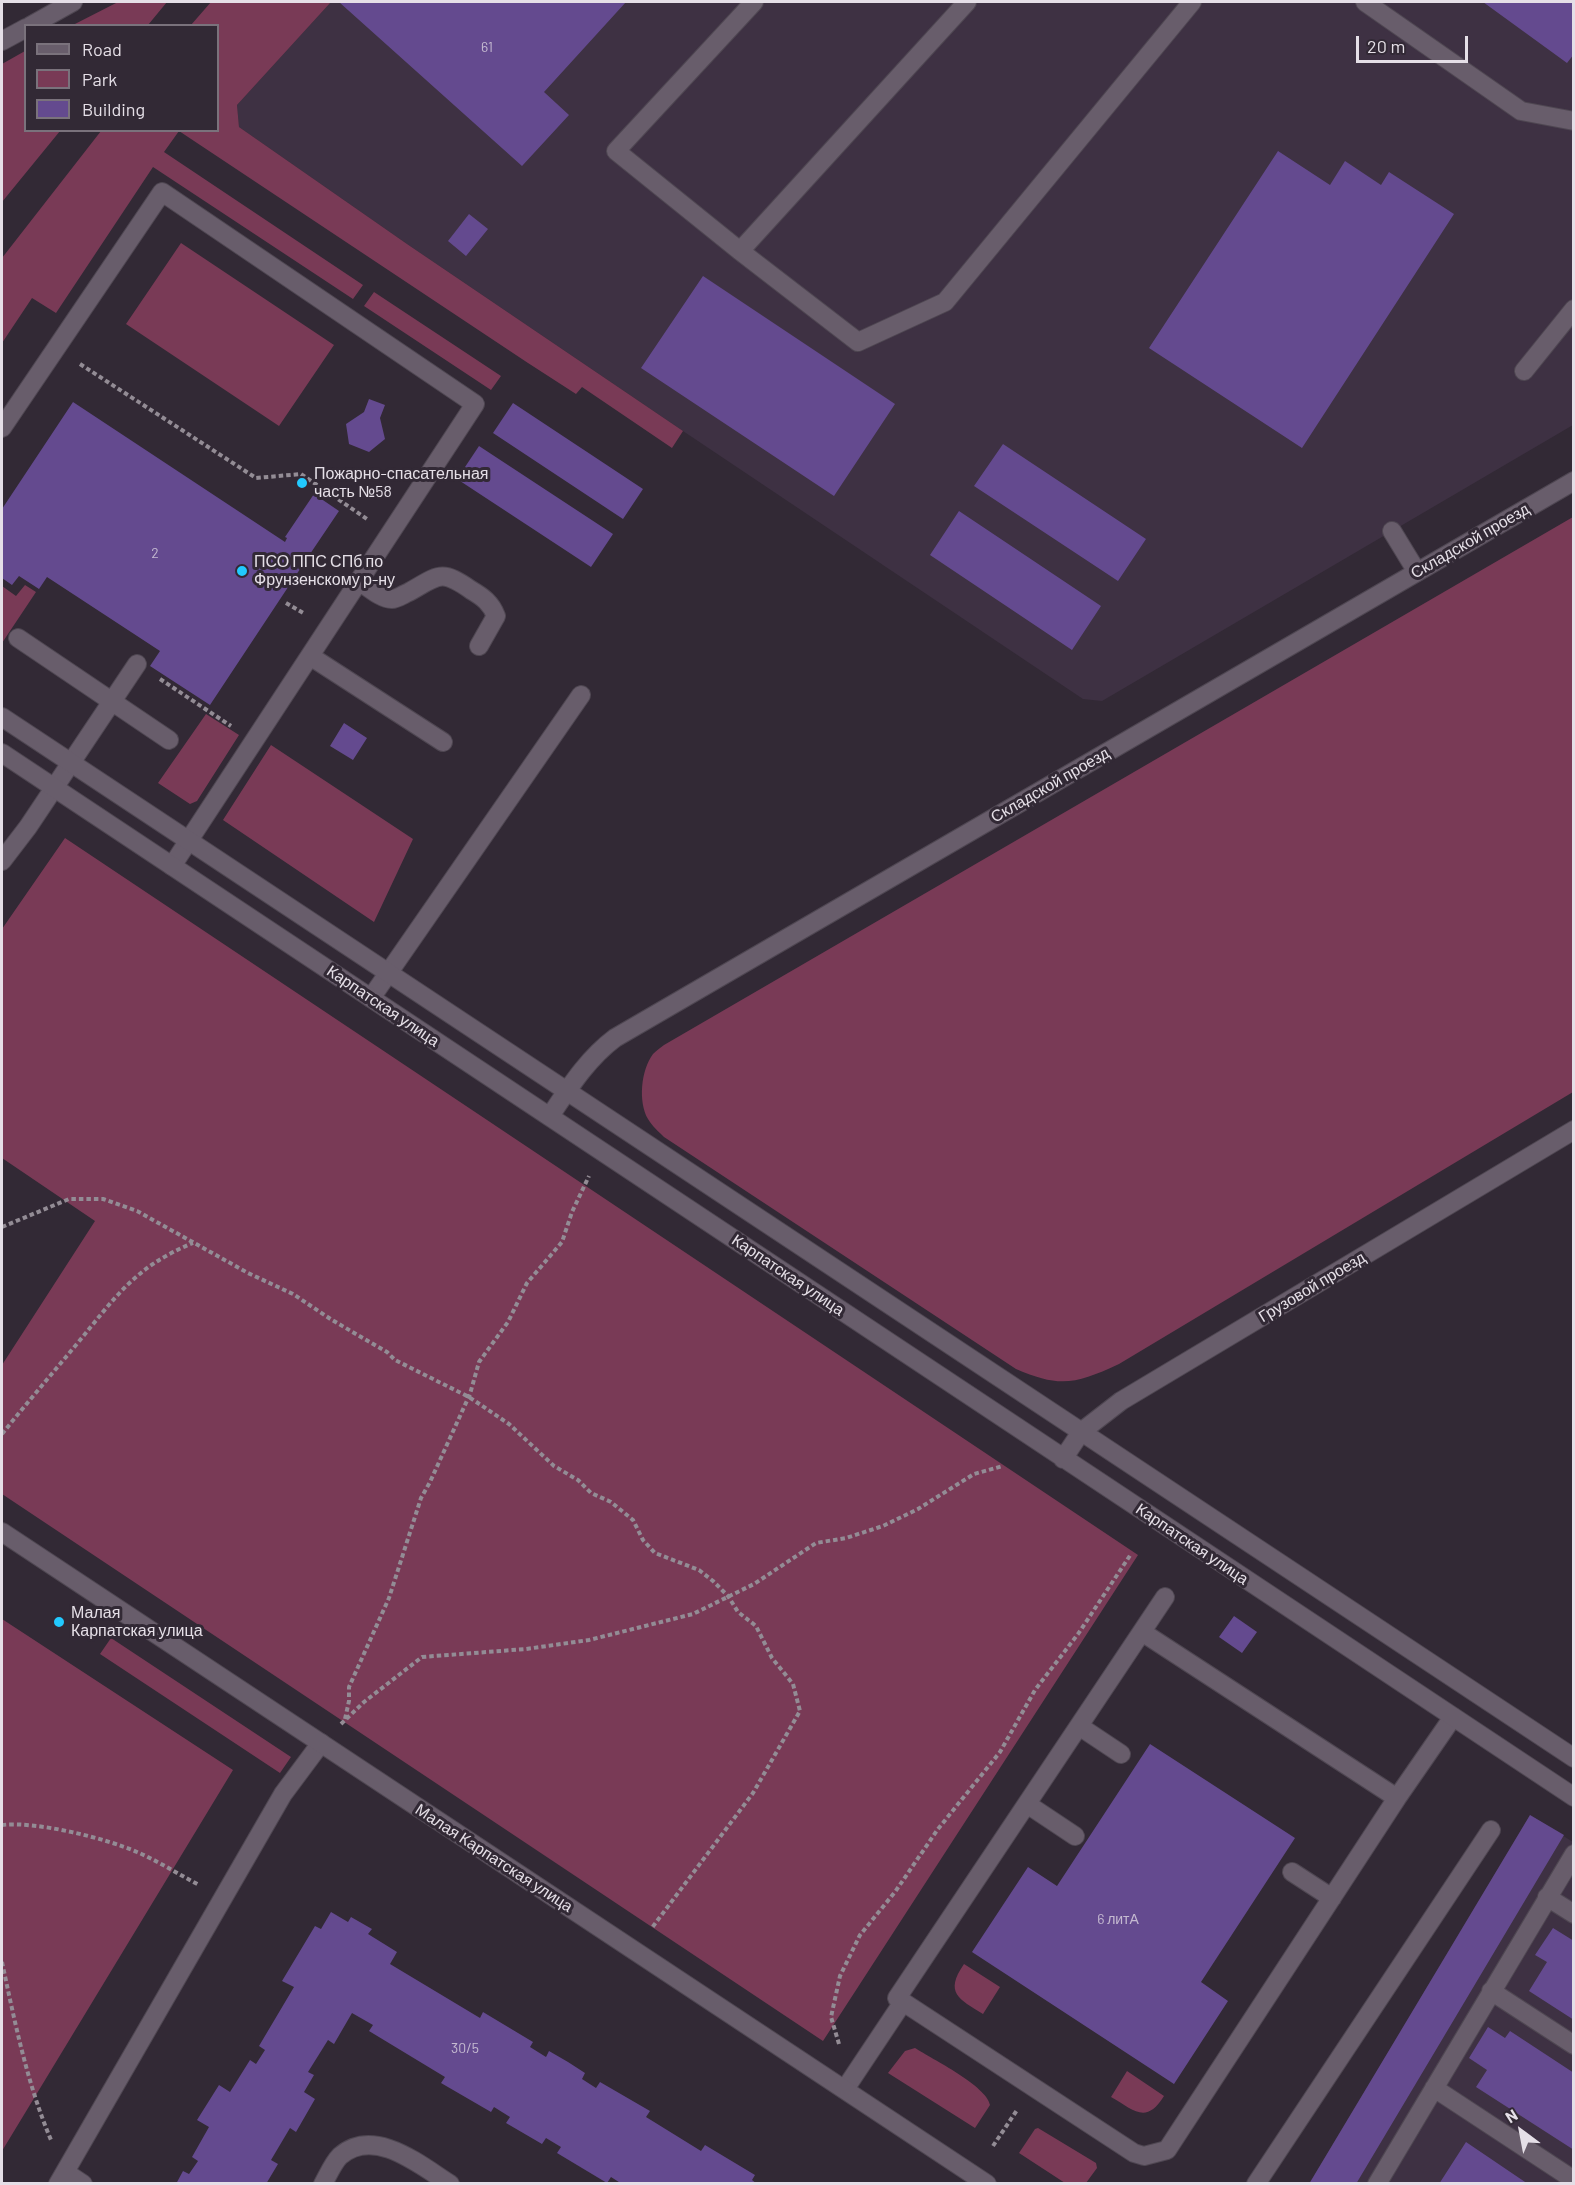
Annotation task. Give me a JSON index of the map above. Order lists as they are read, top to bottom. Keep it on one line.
{"streets":{"street":["Складской проезд","Карпатская улица","Грузовой проезд","Малая Карпатская улица"]},"crossings":[["Складской проезд","Карпатская улица"],["Карпатская улица","Грузовой проезд"]],"places":["Пожарно-спасательная часть №58","ПСО ППС СПб по Фрунзенскому р-ну","Малая Карпатская улица"],"house_numbers":["61","2","6 литА","30/5"],"legend":["Road","Park","Building"],"scale_bar":"20 m","north":"top left"}
